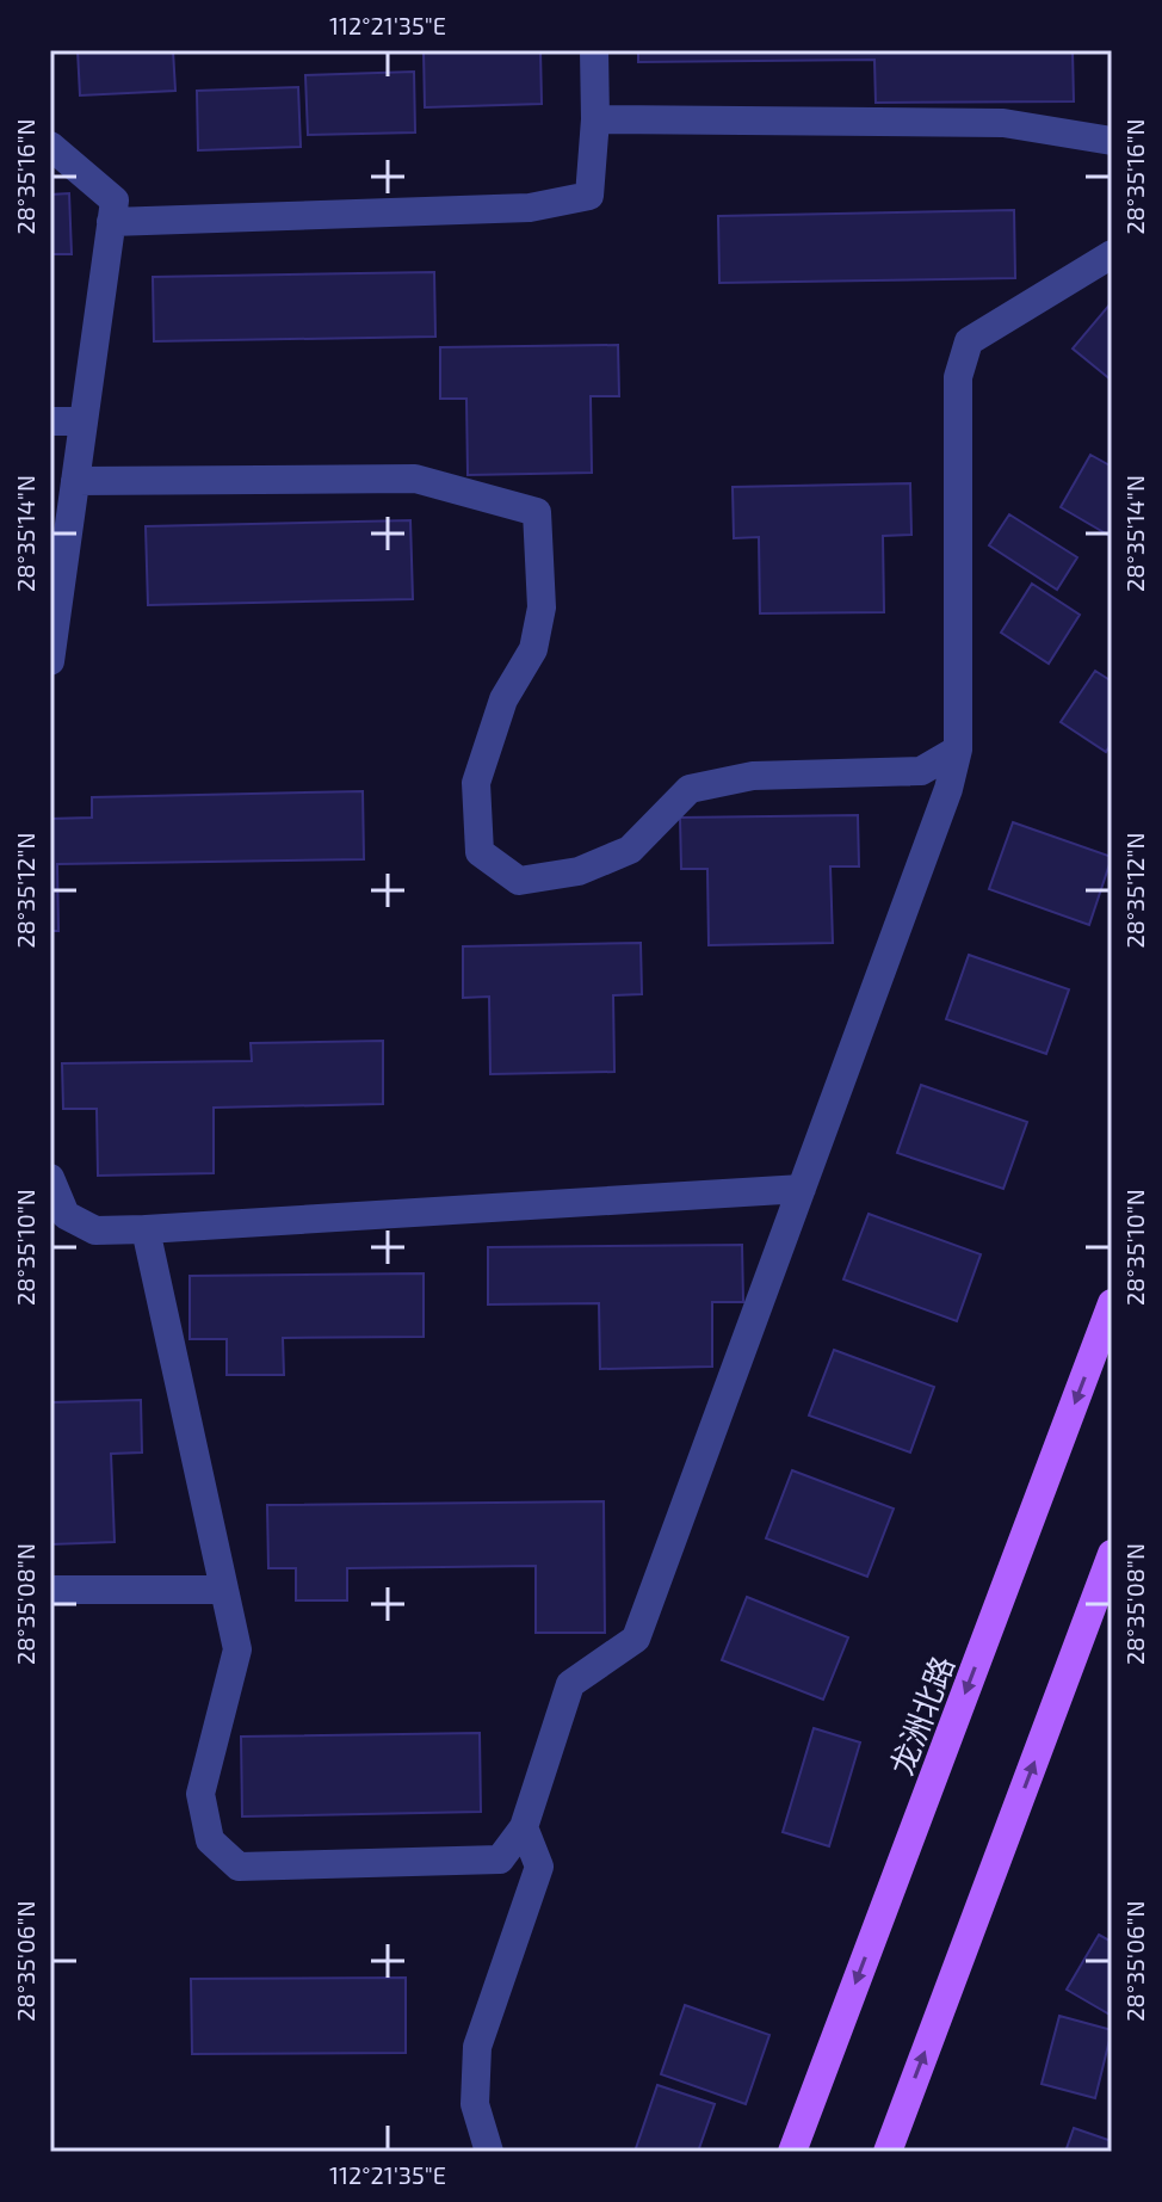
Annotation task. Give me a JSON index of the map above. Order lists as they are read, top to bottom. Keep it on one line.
{"streets":{"main road":["龙洲北路"]},"coordinates":["112°21'35\"E","28°35'16\"N","28°35'14\"N","28°35'12\"N","28°35'10\"N","28°35'08\"N","28°35'06\"N"]}
